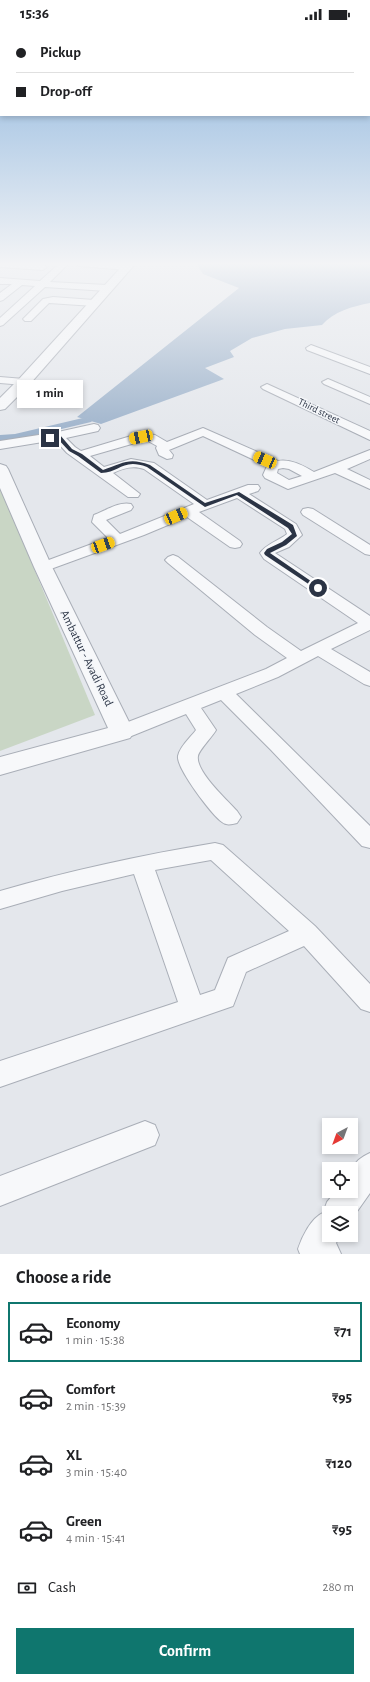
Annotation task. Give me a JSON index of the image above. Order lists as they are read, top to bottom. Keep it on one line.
{"streets":{"street":["Third street","Ambattur - Avadi Road"]},"north":"bottom left","page":{"status":"15:36","banner":["Pickup","Drop-off"],"bubble":"1 min","heading":"Choose a ride","list":[{"name":"Economy","note":"1 min · 15:38","value":"₹71"},{"name":"Comfort","note":"2 min · 15:39","value":"₹95"},{"name":"XL","note":"3 min · 15:40","value":"₹120"},{"name":"Green","note":"4 min · 15:41","value":"₹95"}],"pay":["Cash","280 m"],"buttons":"Confirm"}}
